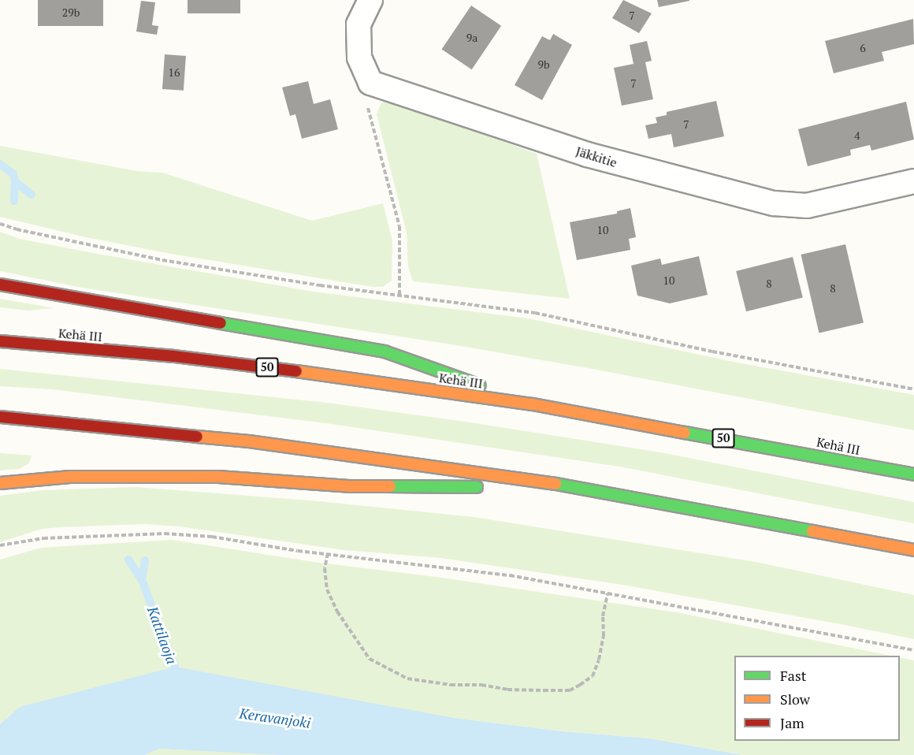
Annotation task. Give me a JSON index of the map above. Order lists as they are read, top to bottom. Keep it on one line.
{"streets":{"highway":["Kehä III","50"],"street":["Jäkkitie"]},"water":["Kattilaoja","Keravanjoki"],"house_numbers":["29b","7","9a","6","9b","16","7","7","4","10","10","8","8"],"legend":["Fast","Slow","Jam"]}
